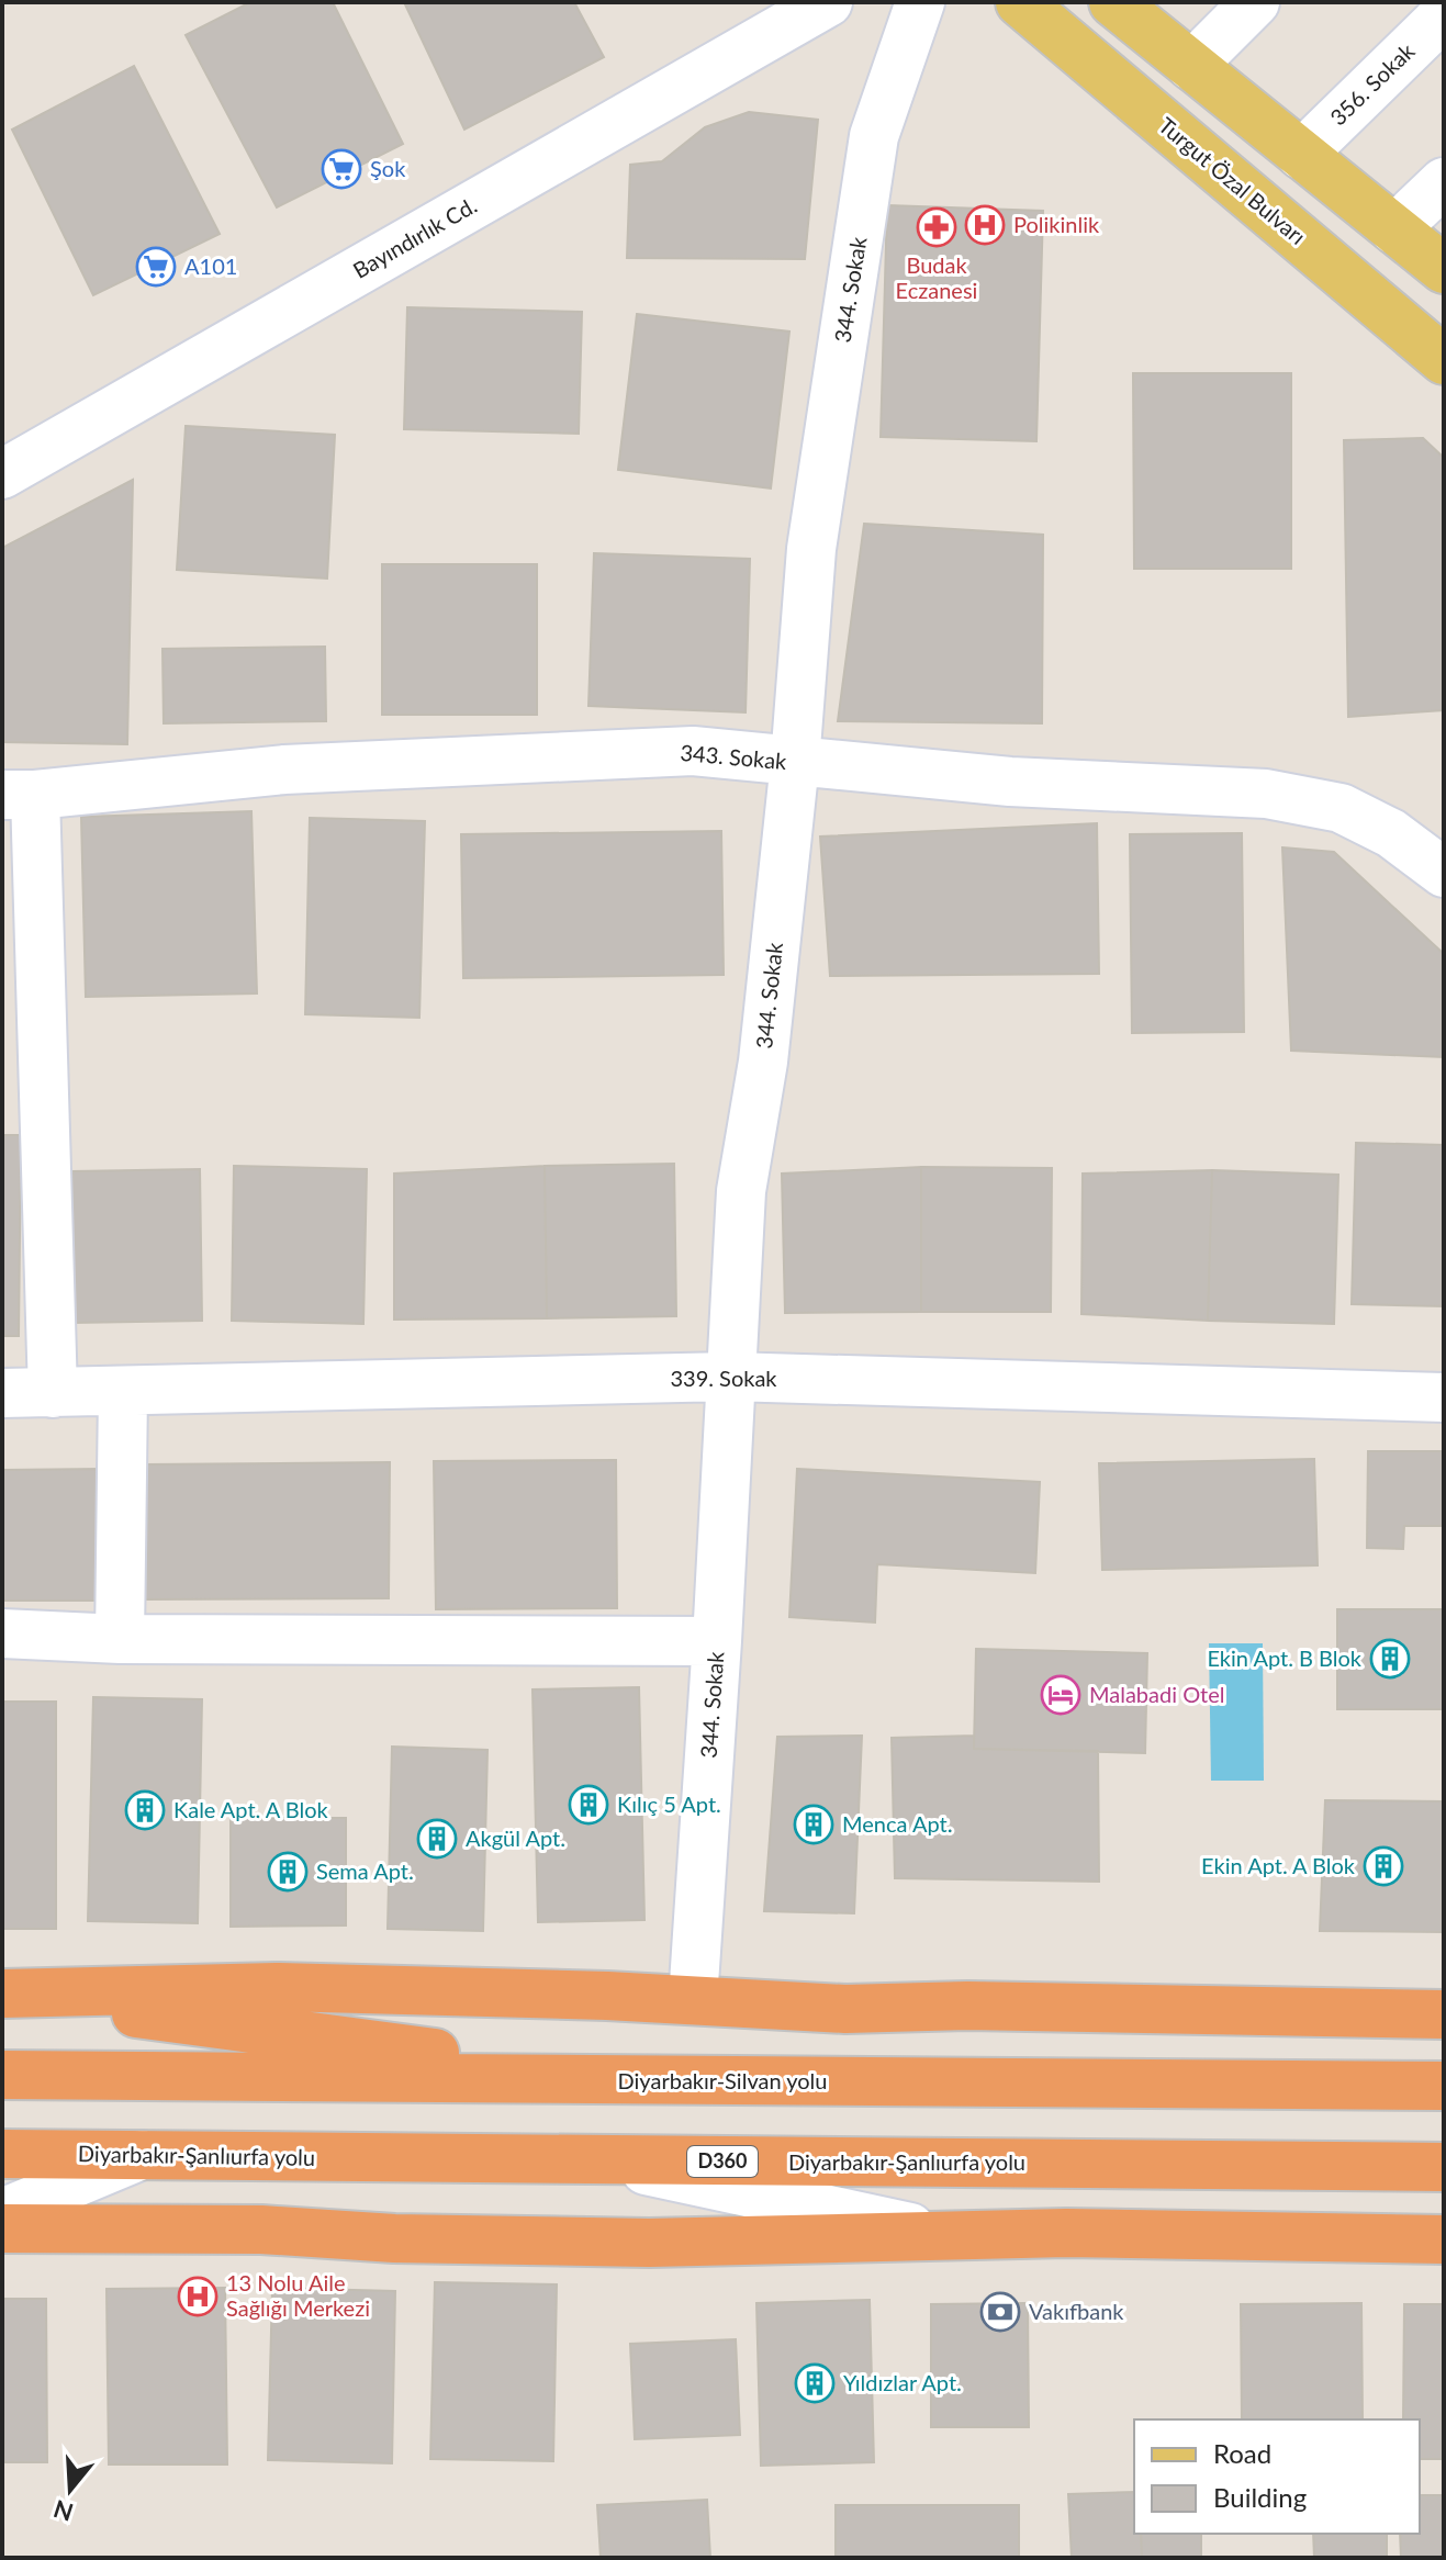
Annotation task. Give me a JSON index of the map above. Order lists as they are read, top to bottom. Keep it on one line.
{"streets":{"highway":["Diyarbakır-Silvan yolu","Diyarbakır-Şanlıurfa yolu","D360"],"main road":["Turgut Özal Bulvarı"],"street":["356. Sokak","Bayındırlık Cd.","344. Sokak","343. Sokak","339. Sokak"]},"crossings":[["344. Sokak","343. Sokak"],["344. Sokak","339. Sokak"]],"places":{"supermarket":["Şok","A101"],"hospital":["Polikinlik","13 Nolu Aile Sağlığı Merkezi"],"pharmacy":["Budak Eczanesi"],"building":["Ekin Apt. B Blok","Kılıç 5 Apt.","Kale Apt. A Blok","Menca Apt.","Akgül Apt.","Ekin Apt. A Blok","Sema Apt.","Yıldızlar Apt."],"hotel":["Malabadi Otel"],"bank":["Vakıfbank"]},"legend":["Road","Building"],"north":"bottom"}
